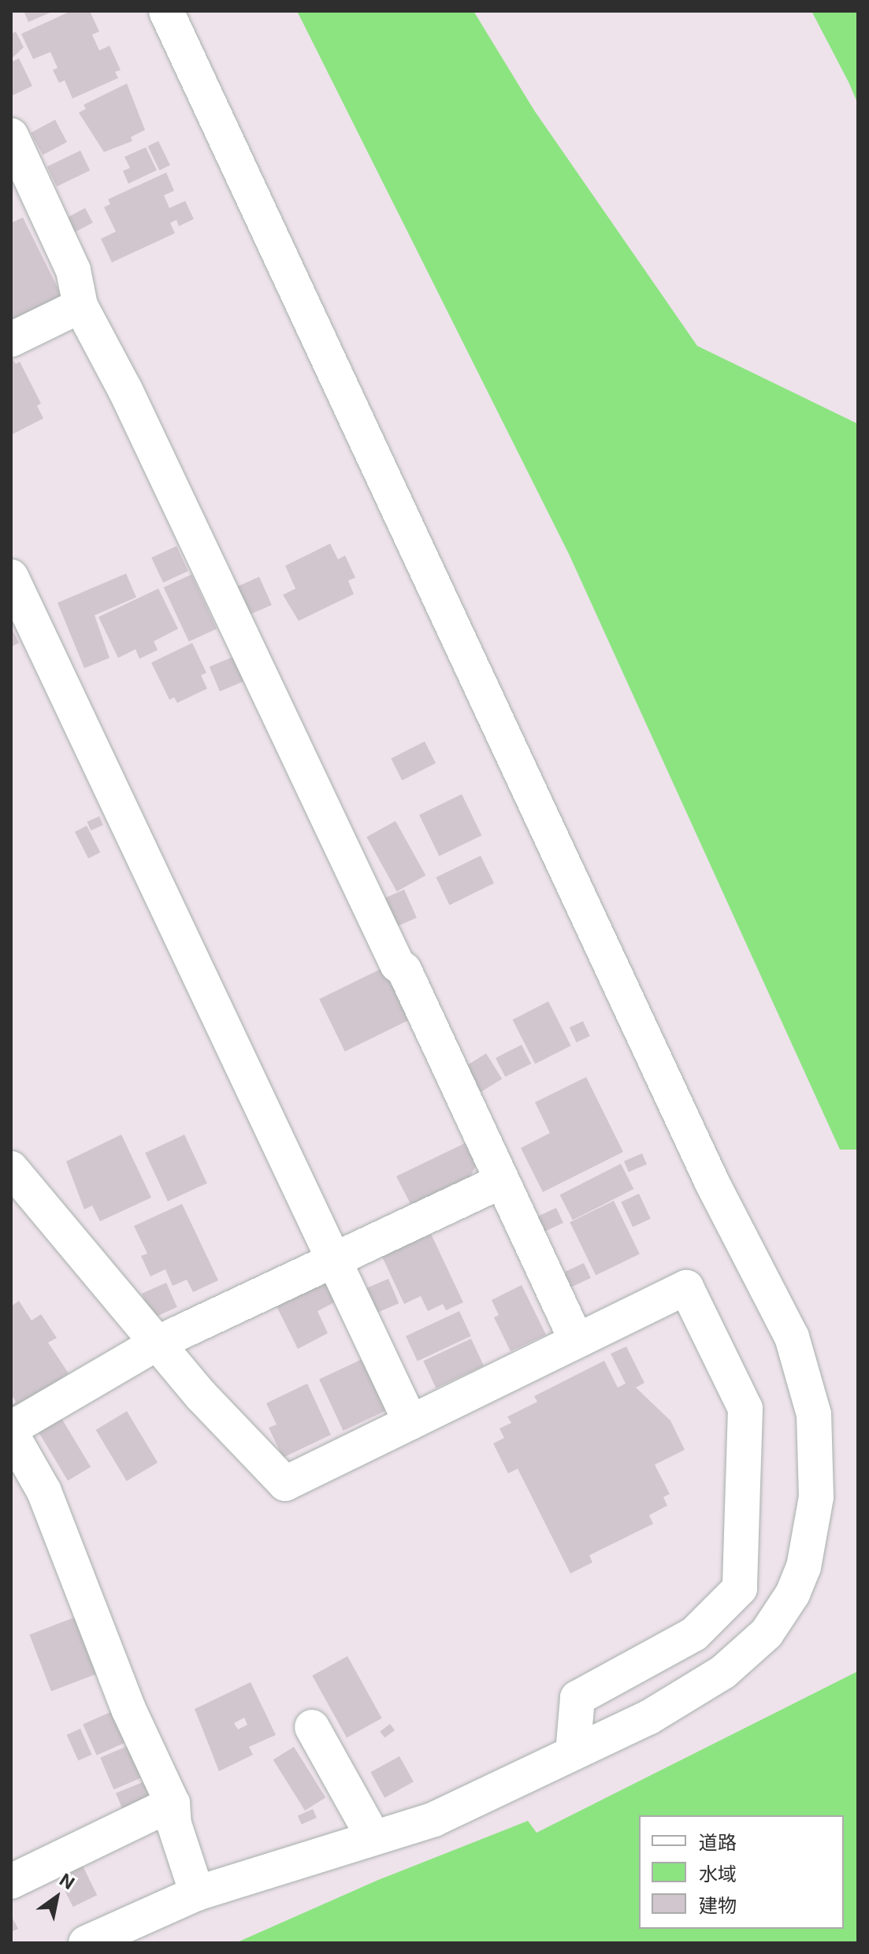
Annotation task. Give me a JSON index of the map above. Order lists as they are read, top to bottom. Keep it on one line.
{"legend":["道路","水域","建物"],"north":"top right"}
